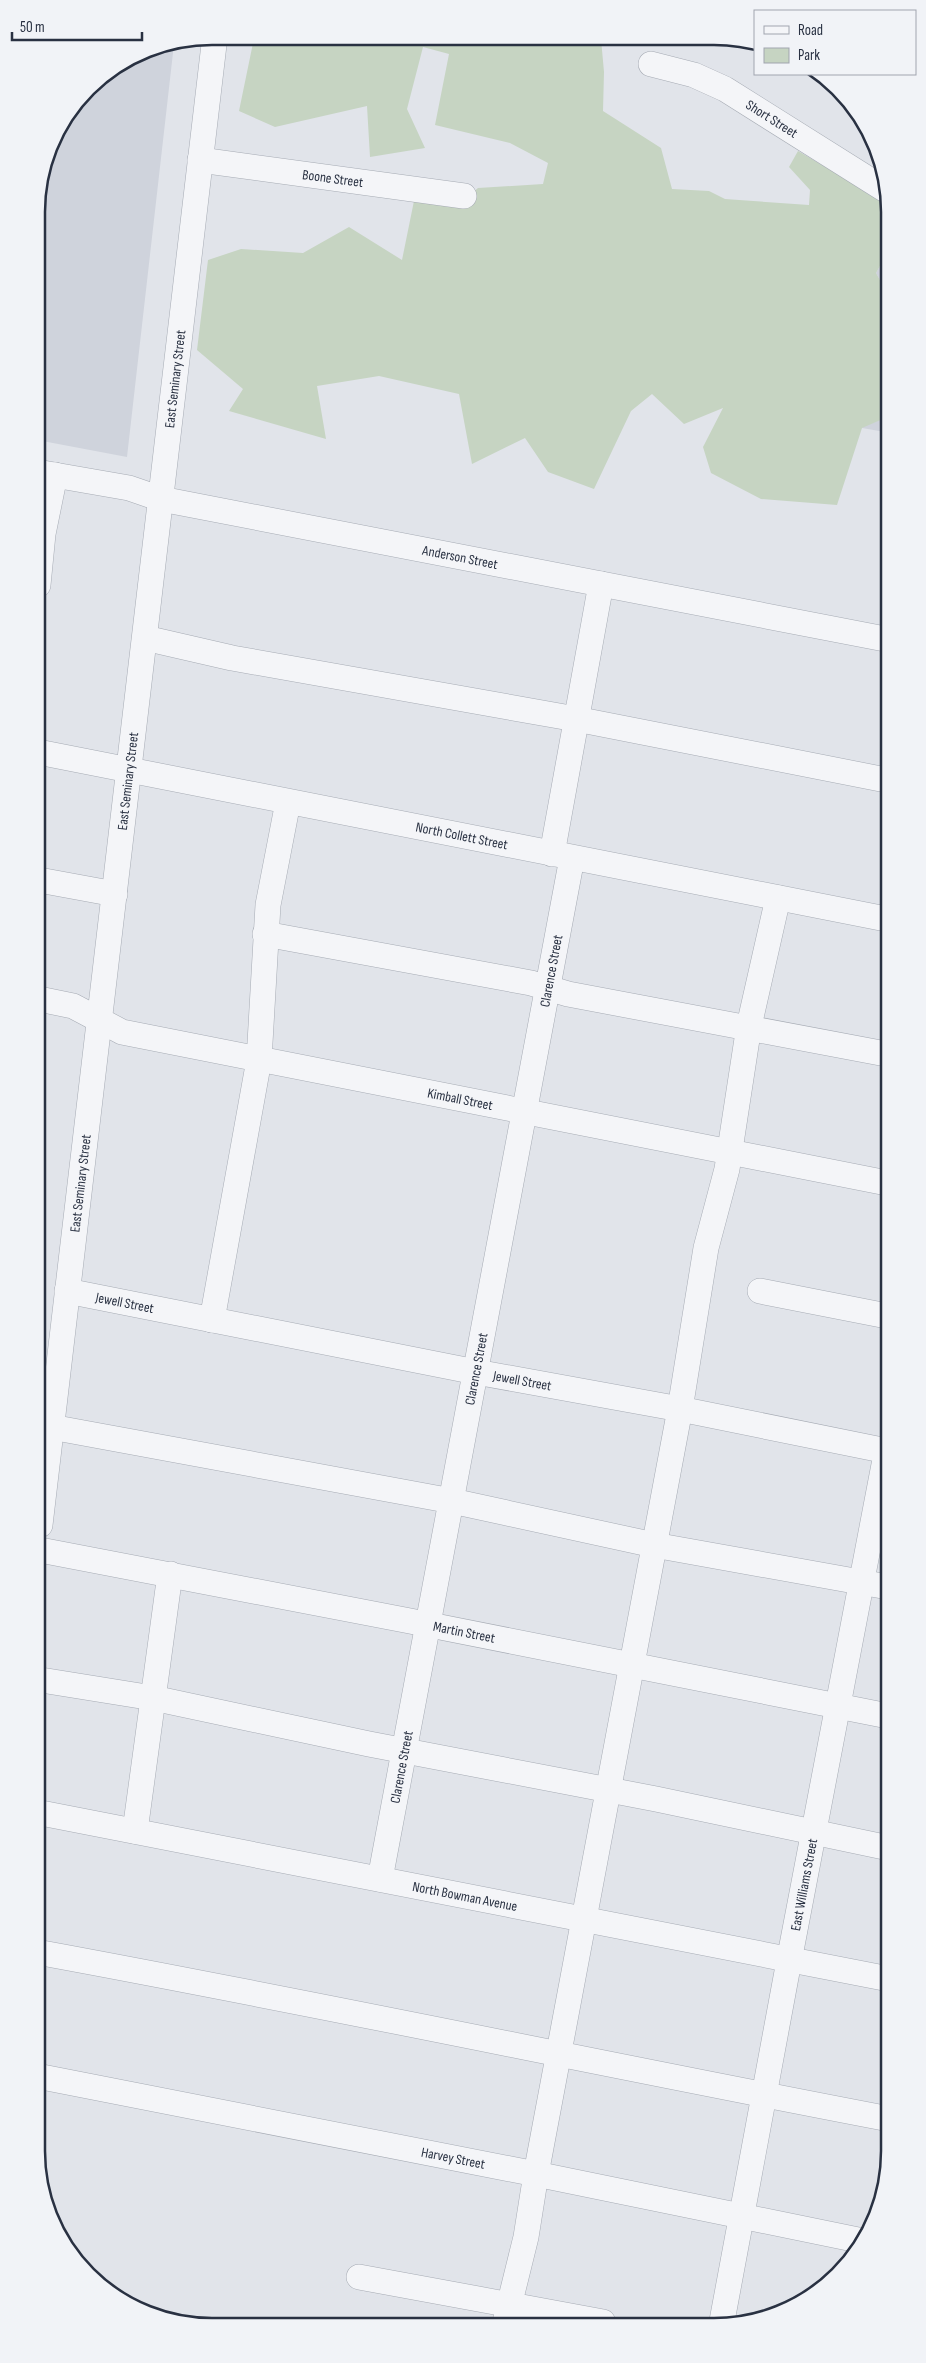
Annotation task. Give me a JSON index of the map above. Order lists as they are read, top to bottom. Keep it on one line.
{"streets":{"street":["Short Street","Boone Street","East Seminary Street","Anderson Street","North Collett Street","Clarence Street","Kimball Street","Jewell Street","Martin Street","East Williams Street","North Bowman Avenue","Harvey Street"]},"crossings":[["Boone Street","East Seminary Street"],["East Seminary Street","Anderson Street"],["East Seminary Street","North Collett Street"],["East Seminary Street","Kimball Street"],["East Seminary Street","Jewell Street"],["Anderson Street","Clarence Street"],["North Collett Street","Clarence Street"],["Clarence Street","Kimball Street"],["Clarence Street","Jewell Street"],["Clarence Street","Martin Street"],["Clarence Street","North Bowman Avenue"],["Martin Street","East Williams Street"],["East Williams Street","North Bowman Avenue"],["East Williams Street","Harvey Street"]],"legend":["Road","Park"],"scale_bar":"50 m"}
